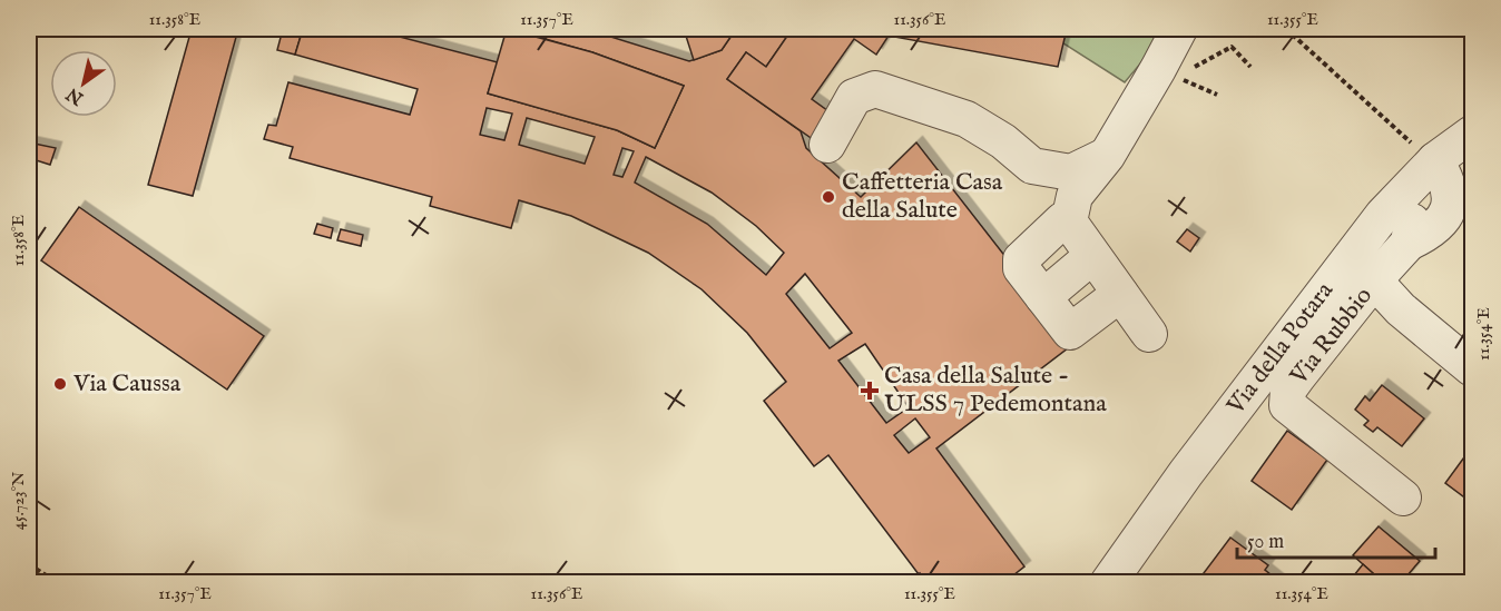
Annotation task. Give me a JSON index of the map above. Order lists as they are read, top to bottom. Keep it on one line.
{"streets":{"street":["Via Rubbio","Via della Potara"]},"crossings":[["Via Rubbio","Via della Potara"]],"places":{"other":["Caffetteria Casa della Salute","Via Caussa"],"health":["Casa della Salute - ULSS 7 Pedemontana"]},"scale_bar":"50 m","north":"bottom left","coordinates":["11.358°E","11.357°E","11.356°E","11.355°E","11.354°E","45.723°N"]}
